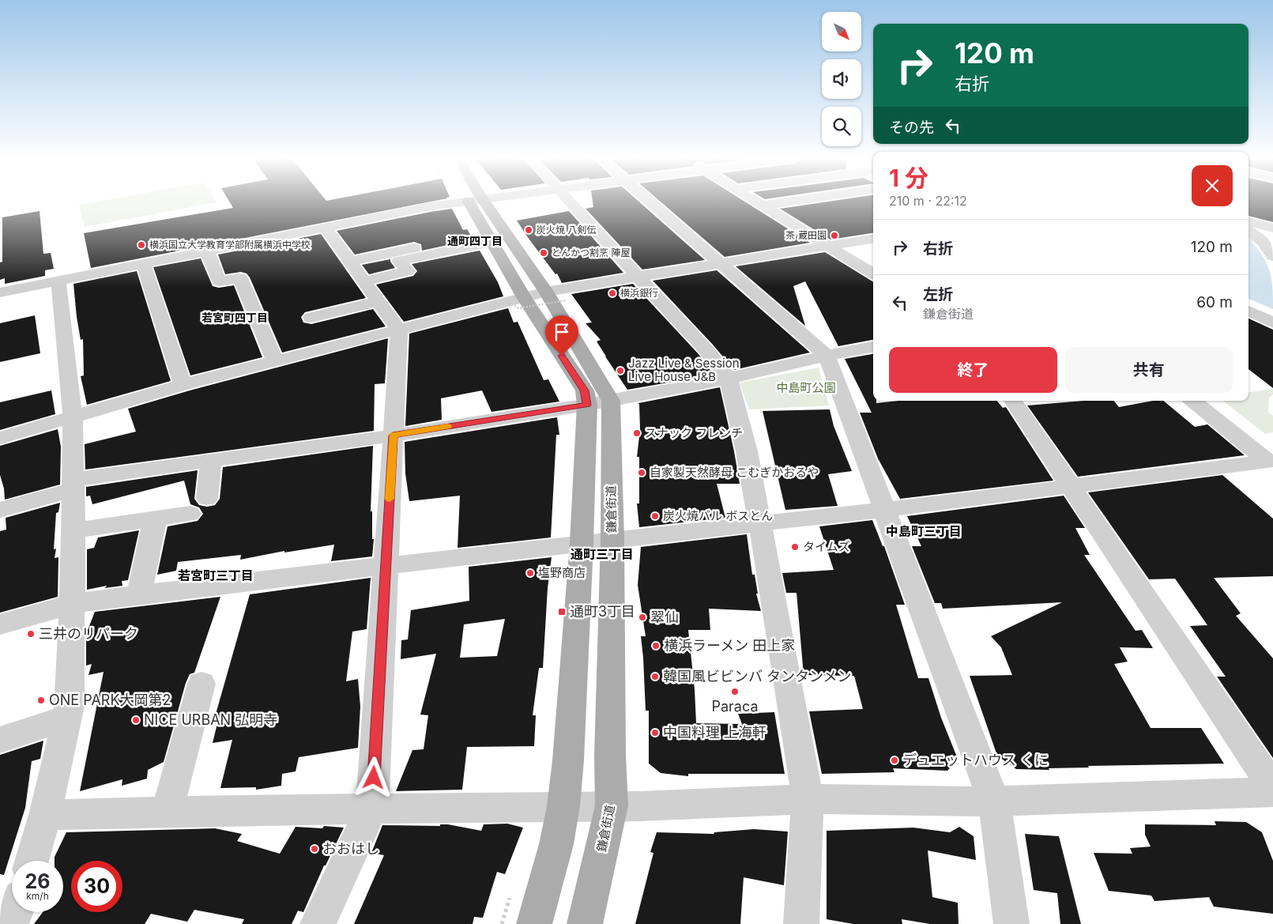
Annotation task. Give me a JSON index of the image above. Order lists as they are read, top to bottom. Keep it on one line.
{"streets":{"main road":["鎌倉街道"]},"districts":["通町四丁目","若宮町四丁目","中島町三丁目","通町三丁目","若宮町三丁目"],"parks":["中島町公園"],"places":{"other":["炭火焼 八剣伝","茶 蔵田園","横浜国立大学教育学部附属横浜中学校","とんかつ割烹 陣屋","横浜銀行","Jazz Live & Session Live House J&B","スナック フレンチ","自家製天然酵母 こむぎかおるや","炭火焼バル ボスとん","タイムズ","塩野商店","翠仙","三井のリパーク","横浜ラーメン 田上家","韓国風ビビンバ タンタンメン","Paraca","ONE PARK大岡第2","NICE URBAN 弘明寺","中国料理 上海軒","デュエットハウス くに","おおはし"],"transit":["通町3丁目"]},"north":"bottom right","page":{"turn":["120 m","右折"],"then":"その先","heading":["1 分","210 m · 22:12"],"list":[{"name":"右折","value":"120 m"},{"name":"左折","note":"鎌倉街道","value":"60 m"}],"buttons":["終了","共有"],"speed":"26 km/h","limit":"30"}}
